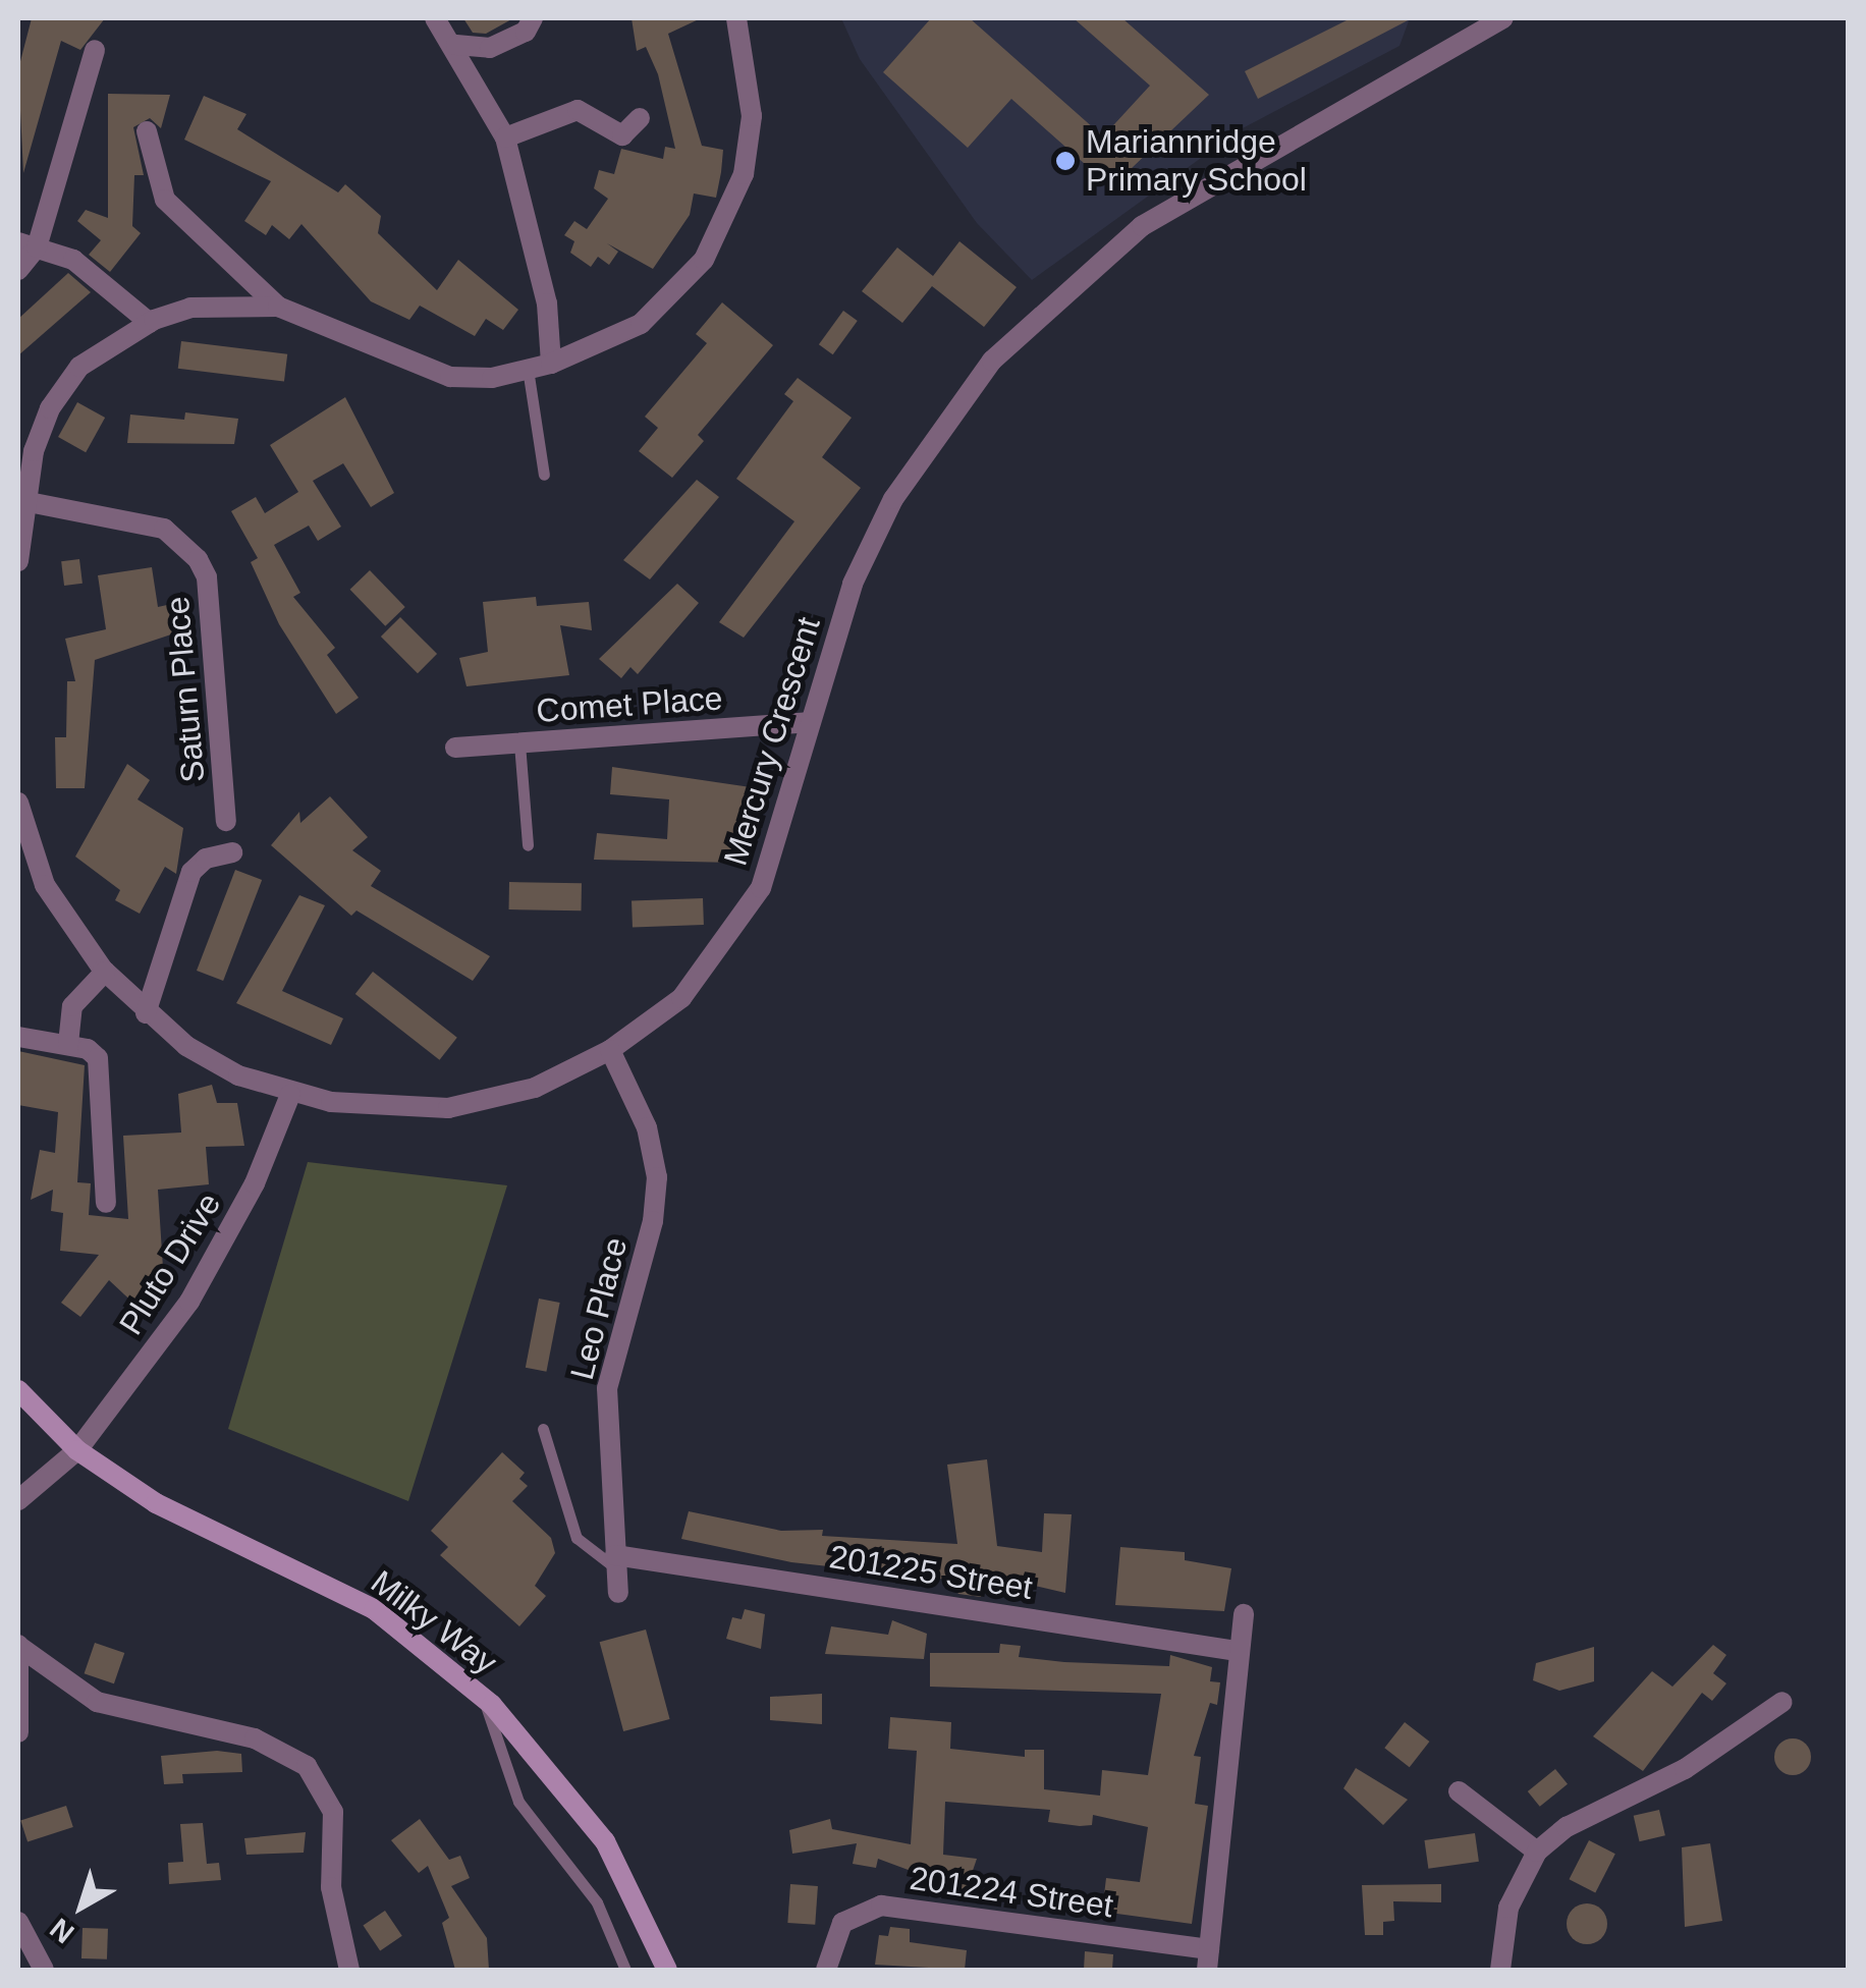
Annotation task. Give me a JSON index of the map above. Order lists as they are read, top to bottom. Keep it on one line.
{"streets":{"street":["Saturn Place","Comet Place","Mercury Crescent","Pluto Drive","Leo Place","201225 Street","Milky Way","201224 Street"]},"crossings":[["Comet Place","Mercury Crescent"],["Mercury Crescent","Pluto Drive"],["Mercury Crescent","Leo Place"],["Pluto Drive","Milky Way"],["Leo Place","201225 Street"]],"places":["Mariannridge Primary School"],"north":"bottom left"}
